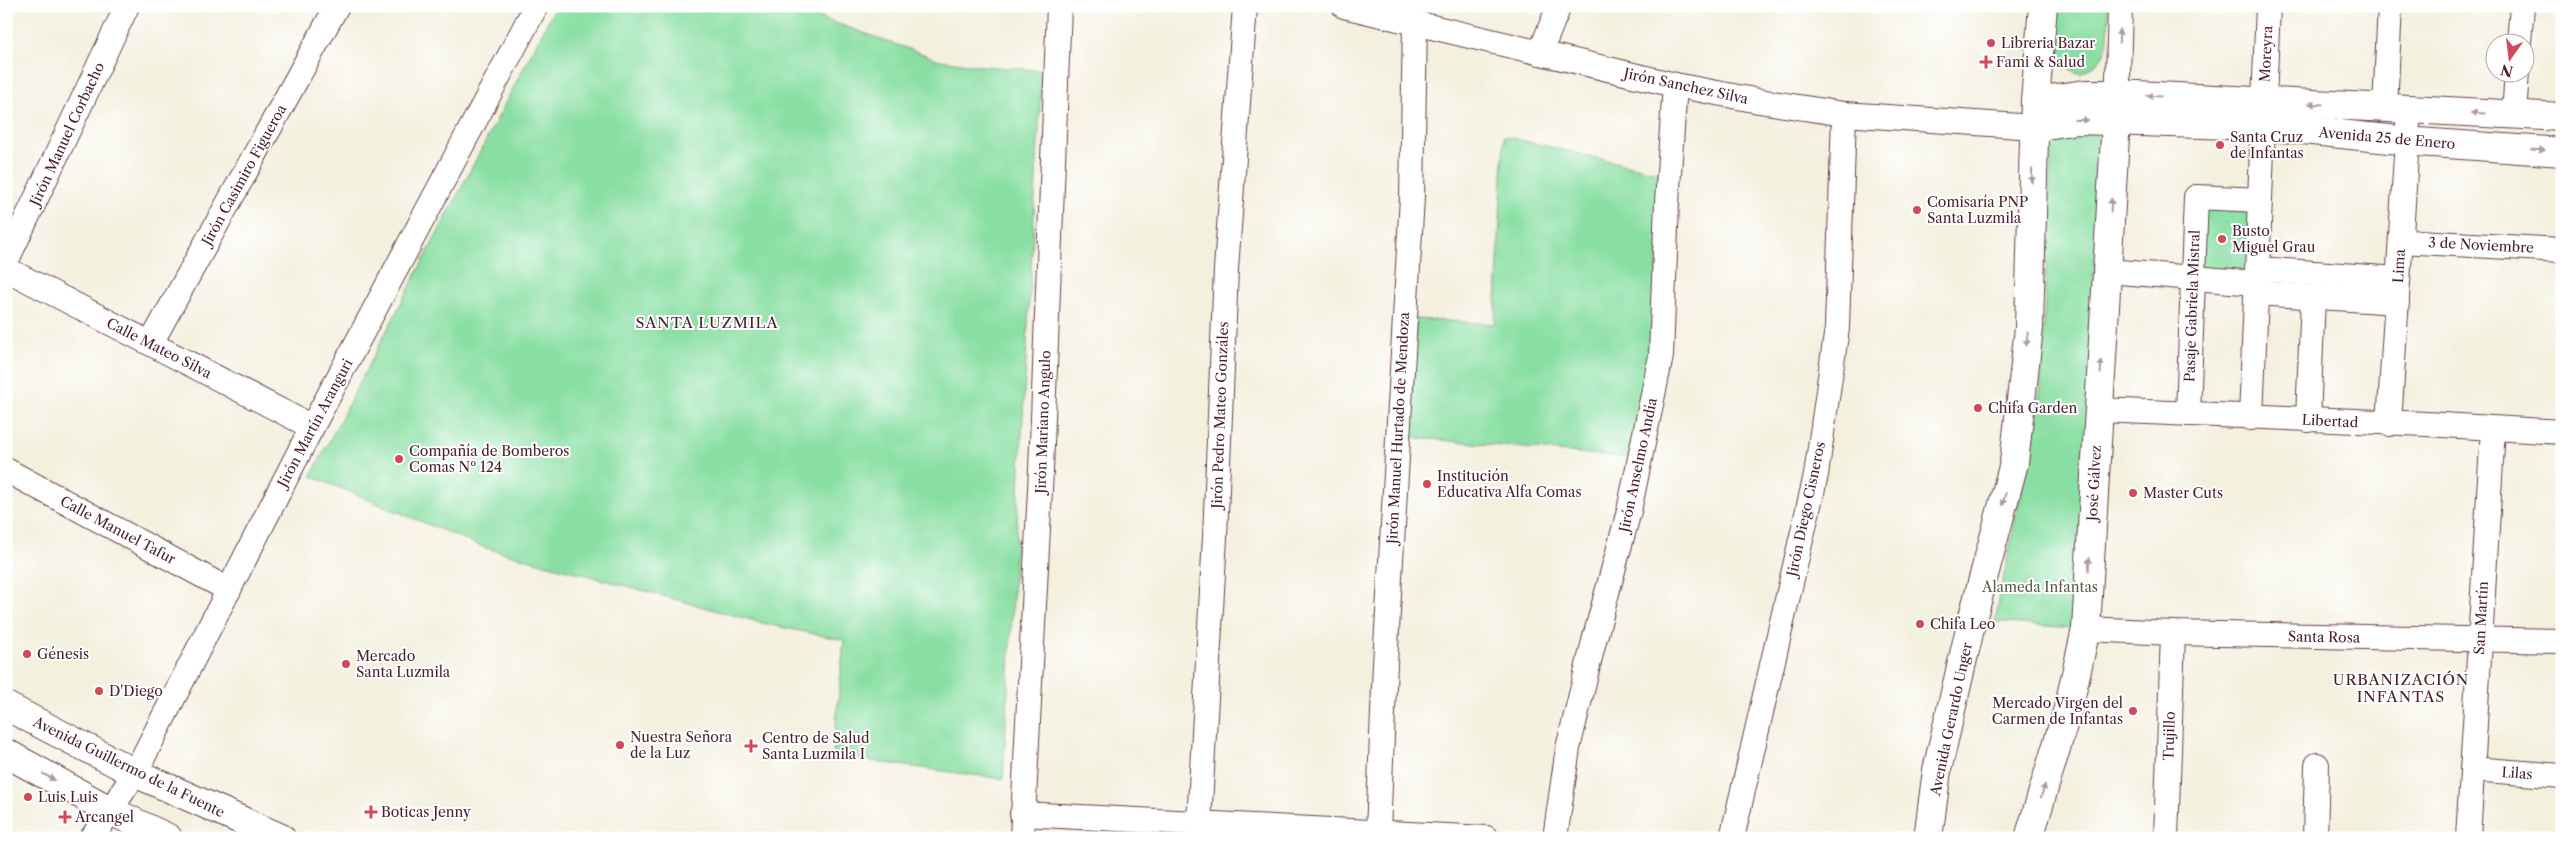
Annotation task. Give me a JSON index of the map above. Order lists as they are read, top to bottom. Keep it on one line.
{"streets":{"main road":["Avenida 25 de Enero","José Gálvez","Avenida Gerardo Unger","Avenida Guillermo de la Fuente"],"street":["Moreyra","Jirón Sanchez Silva","Jirón Manuel Corbacho","Jirón Casimiro Figueroa","3 de Noviembre","Lima","Pasaje Gabriela Mistral","Calle Mateo Silva","Jirón Pedro Mateo Gonzáles","Libertad","Jirón Mariano Angulo","Jirón Martín Aranguri","Jirón Manuel Hurtado de Mendoza","Jirón Anselmo Andía","Jirón Diego Cisneros","Calle Manuel Tafur","San Martín","Santa Rosa","Trujillo","Lilas"]},"crossings":[["Moreyra","Avenida 25 de Enero"],["Moreyra","Pasaje Gabriela Mistral"],["Moreyra","Libertad"],["Jirón Sanchez Silva","Avenida 25 de Enero"],["Jirón Sanchez Silva","Jirón Manuel Hurtado de Mendoza"],["Jirón Sanchez Silva","Jirón Anselmo Andía"],["Jirón Sanchez Silva","Jirón Diego Cisneros"],["Jirón Sanchez Silva","Avenida Gerardo Unger"],["Avenida 25 de Enero","Lima"],["Avenida 25 de Enero","José Gálvez"],["Avenida 25 de Enero","Avenida Gerardo Unger"],["Jirón Casimiro Figueroa","Calle Mateo Silva"],["3 de Noviembre","Lima"],["Lima","Libertad"],["Pasaje Gabriela Mistral","Libertad"],["Calle Mateo Silva","Jirón Martín Aranguri"],["Libertad","José Gálvez"],["Libertad","San Martín"],["Jirón Martín Aranguri","Calle Manuel Tafur"],["Jirón Martín Aranguri","Avenida Guillermo de la Fuente"],["José Gálvez","Santa Rosa"],["San Martín","Santa Rosa"],["San Martín","Lilas"],["Santa Rosa","Trujillo"]],"one_way":["José Gálvez","Avenida Gerardo Unger"],"districts":["SANTA LUZMILA","URBANIZACIÓN INFANTAS"],"parks":["Alameda Infantas"],"places":{"other":["Libreria Bazar","Santa Cruz de Infantas","Comisaría PNP Santa Luzmila","Busto Miguel Grau","Chifa Garden","Compañía de Bomberos Comas Nº 124","Institución Educativa Alfa Comas","Master Cuts","Chifa Leo","Génesis","Mercado Santa Luzmila","D'Diego","Mercado Virgen del Carmen de Infantas","Nuestra Señora de la Luz","Luis Luis"],"health":["Fami & Salud","Centro de Salud Santa Luzmila I","Boticas Jenny","Arcangel"]},"north":"bottom"}
